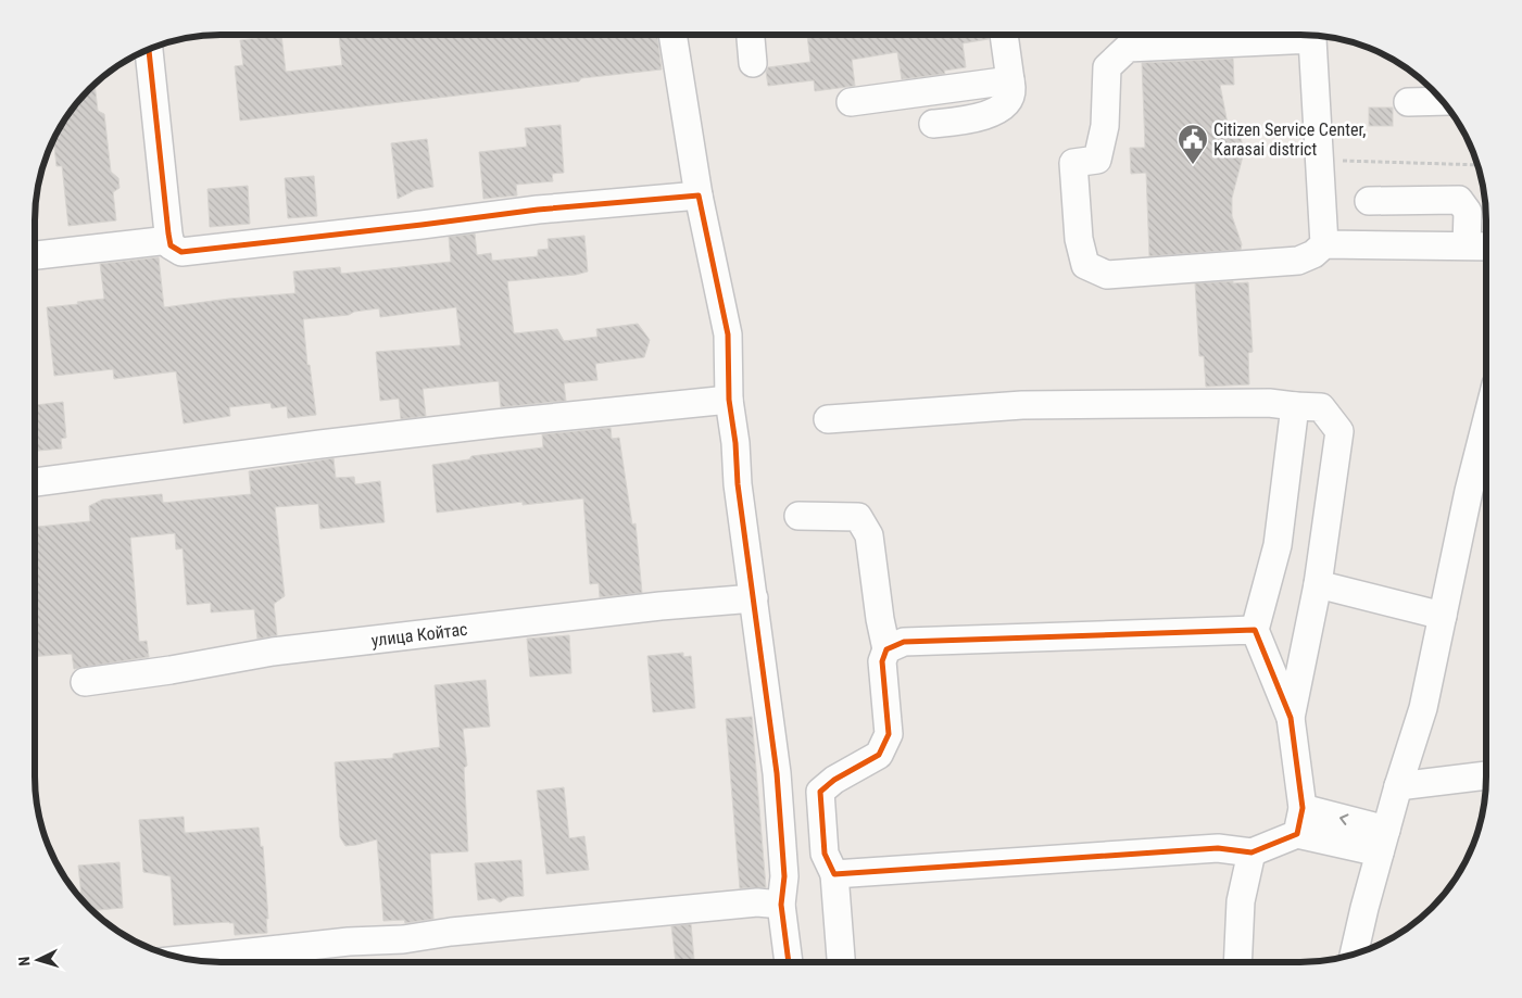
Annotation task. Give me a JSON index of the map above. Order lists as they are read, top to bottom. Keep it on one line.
{"streets":{"street":["улица Койтас"]},"places":{"public building":["Citizen Service Center, Karasai district"]},"north":"left"}
